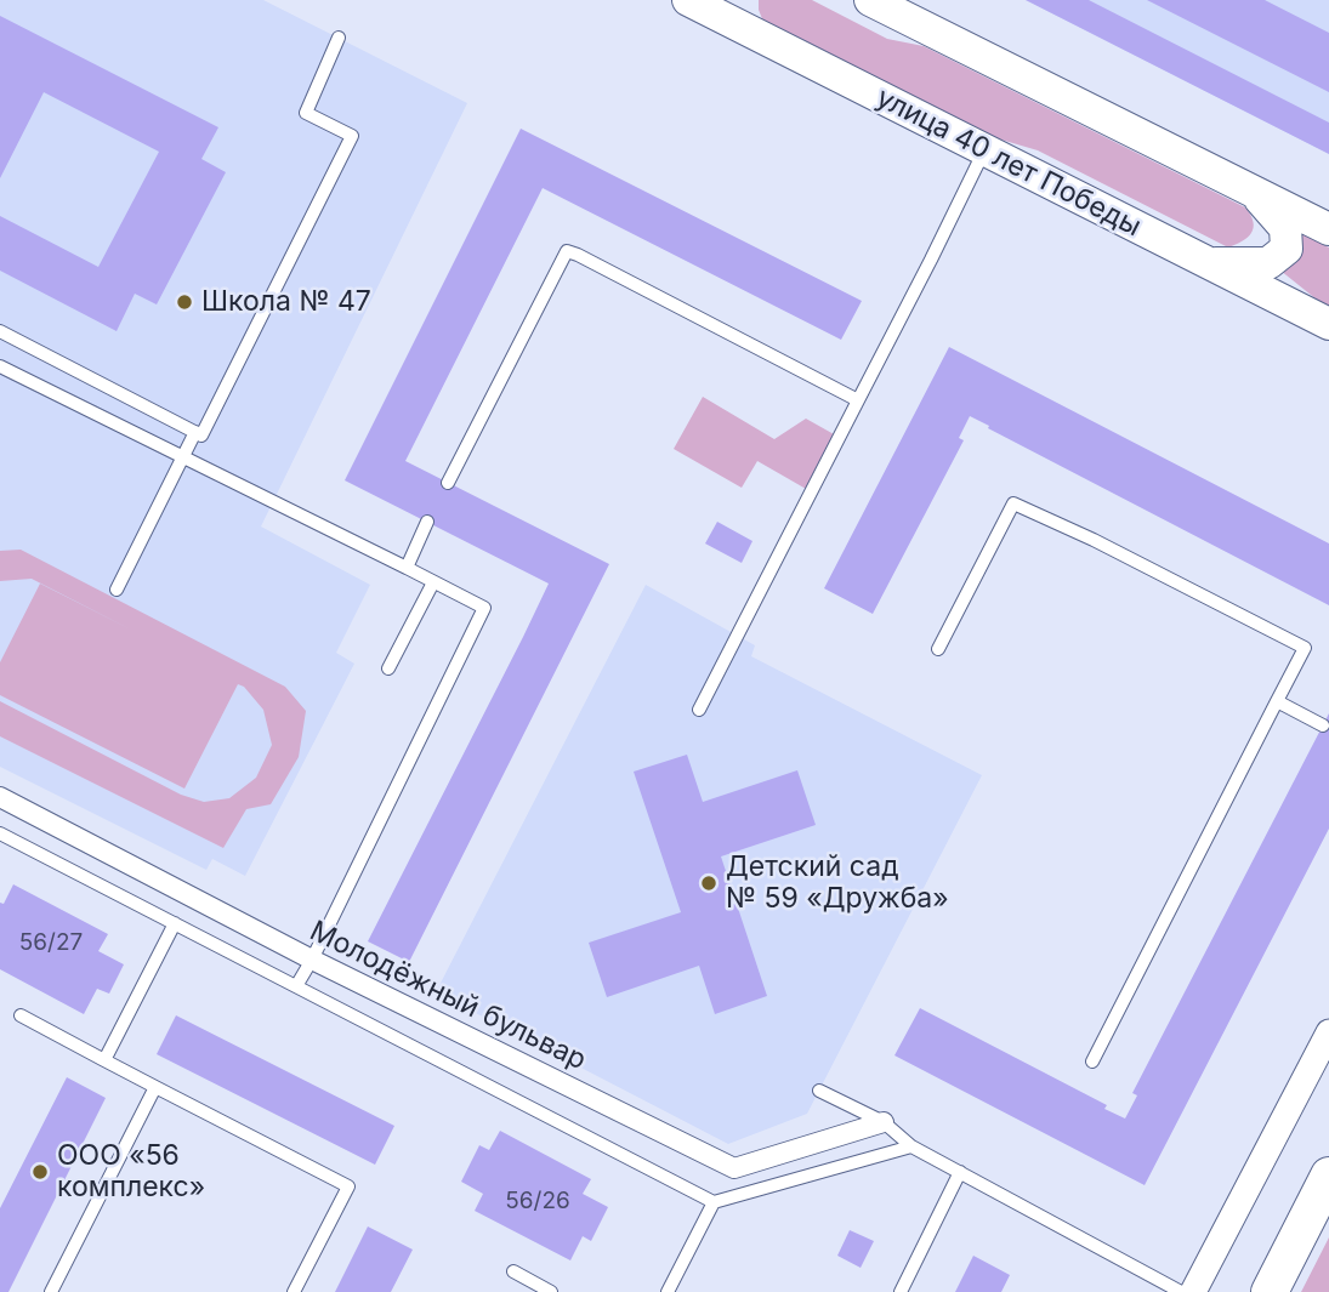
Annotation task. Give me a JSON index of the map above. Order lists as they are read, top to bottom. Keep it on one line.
{"streets":{"street":["улица 40 лет Победы","Молодёжный бульвар"]},"places":["Школа № 47","Детский сад № 59 «Дружба»","ООО «56 комплекс»"],"house_numbers":["56/27","56/26"]}
